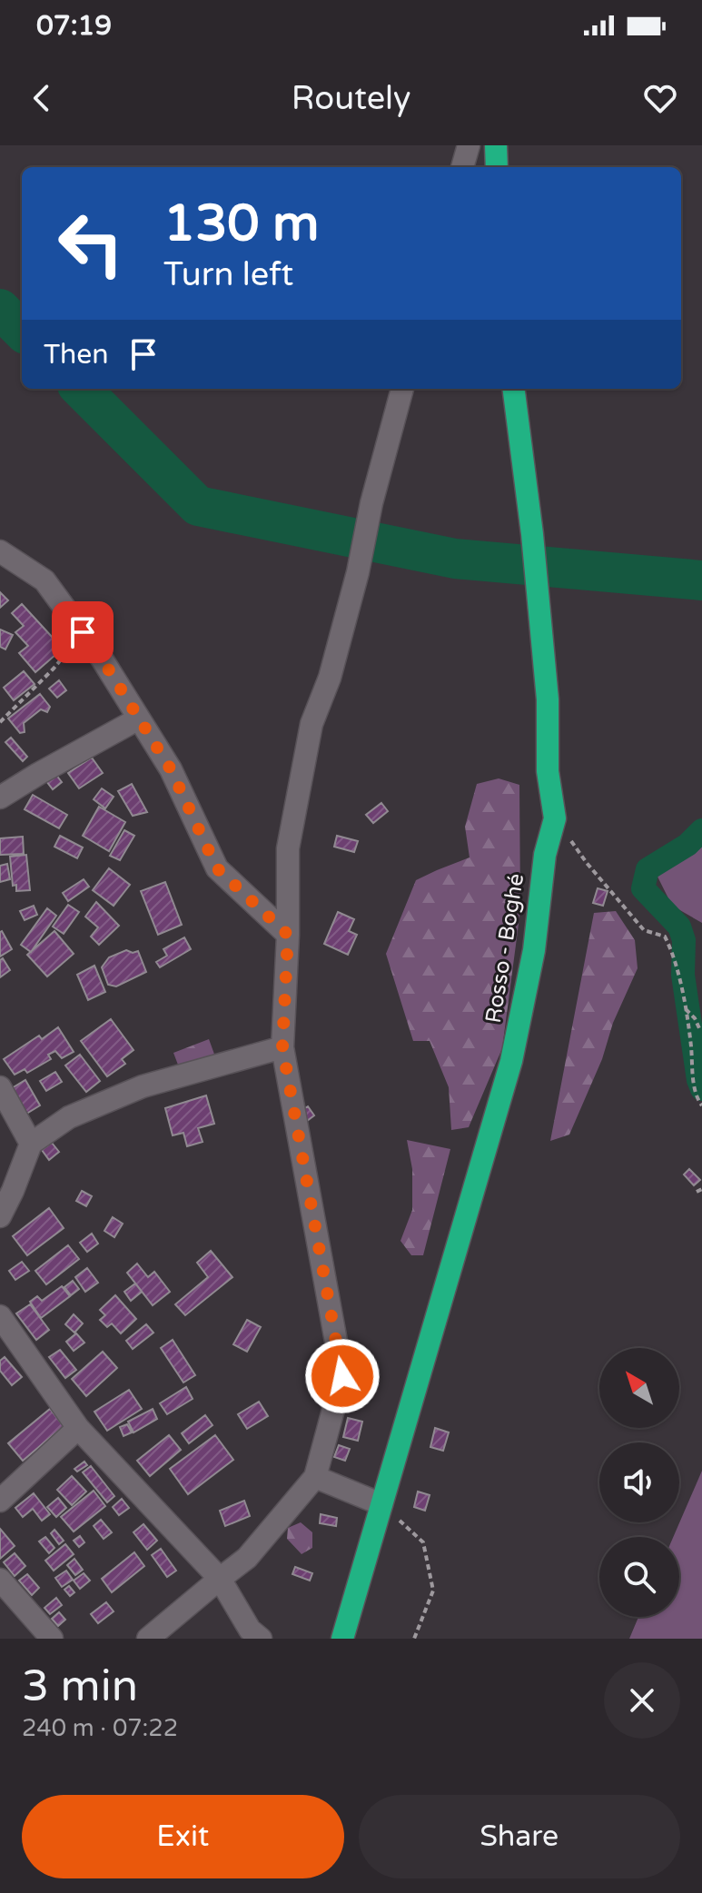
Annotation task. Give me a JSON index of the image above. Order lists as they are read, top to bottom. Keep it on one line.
{"streets":{"highway":["Rosso - Boghé"]},"north":"top left","page":{"status":"07:19","header":"Routely","turn":["130 m","Turn left"],"then":"Then","heading":["3 min","240 m · 07:22"],"buttons":["Exit","Share"]}}
